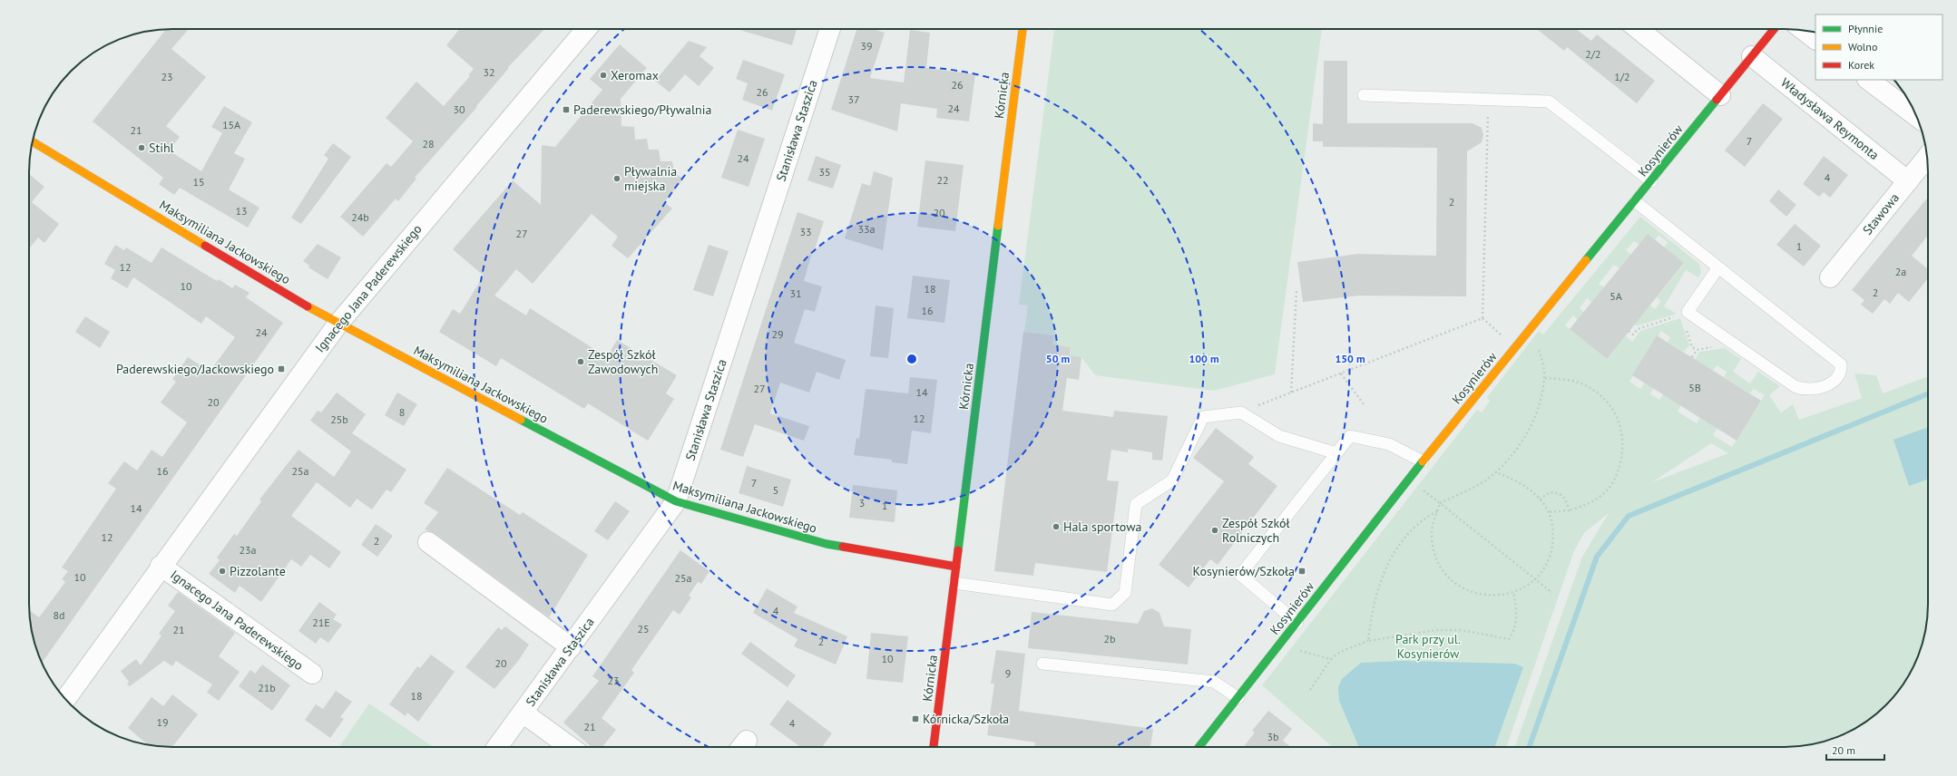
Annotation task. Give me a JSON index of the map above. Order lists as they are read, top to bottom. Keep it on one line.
{"streets":{"street":["Kórnicka","Władysława Reymonta","Stanisława Staszica","Kosynierów","Stawowa","Maksymiliana Jackowskiego","Ignacego Jana Paderewskiego"]},"crossings":[["Kórnicka","Maksymiliana Jackowskiego"],["Władysława Reymonta","Kosynierów"],["Władysława Reymonta","Stawowa"],["Stanisława Staszica","Maksymiliana Jackowskiego"],["Maksymiliana Jackowskiego","Ignacego Jana Paderewskiego"]],"parks":["Park przy ul. Kosynierów"],"places":{"other":["Xeromax","Stihl","Pływalnia miejska","Zespół Szkół Zawodowych","Hala sportowa","Zespół Szkół Rolniczych","Pizzolante"],"transit":["Paderewskiego/Pływalnia","Paderewskiego/Jackowskiego","Kosynierów/Szkoła","Kórnicka/Szkoła"]},"house_numbers":["39","2/2","32","23","1/2","26","26","37","24","30","15A","21","7","28","24","35","4","22","15","2","13","20","24b","33a","33","27","1","12","2a","10","18","2","31","5A","16","24","29","5B","27","14","20","8","12","25b","16","25a","7","5","3","1","14","12","2","23a","10","25a","4","8d","21E","25","21","2b","2","10","20","9","23","21b","18","19","4","21","3b"],"legend":["Płynnie","Wolno","Korek"],"scale_bar":"20 m","rings":["50 m","100 m","150 m"]}
